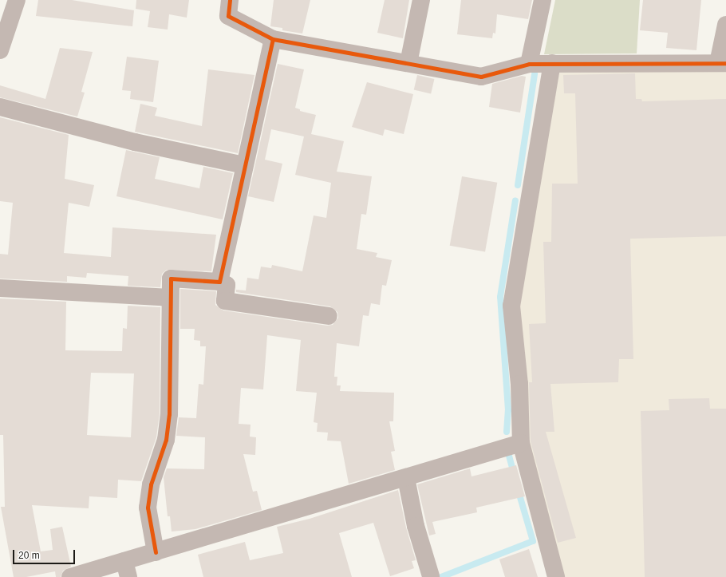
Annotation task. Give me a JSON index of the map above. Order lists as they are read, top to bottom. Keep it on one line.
{"scale_bar":"20 m"}
